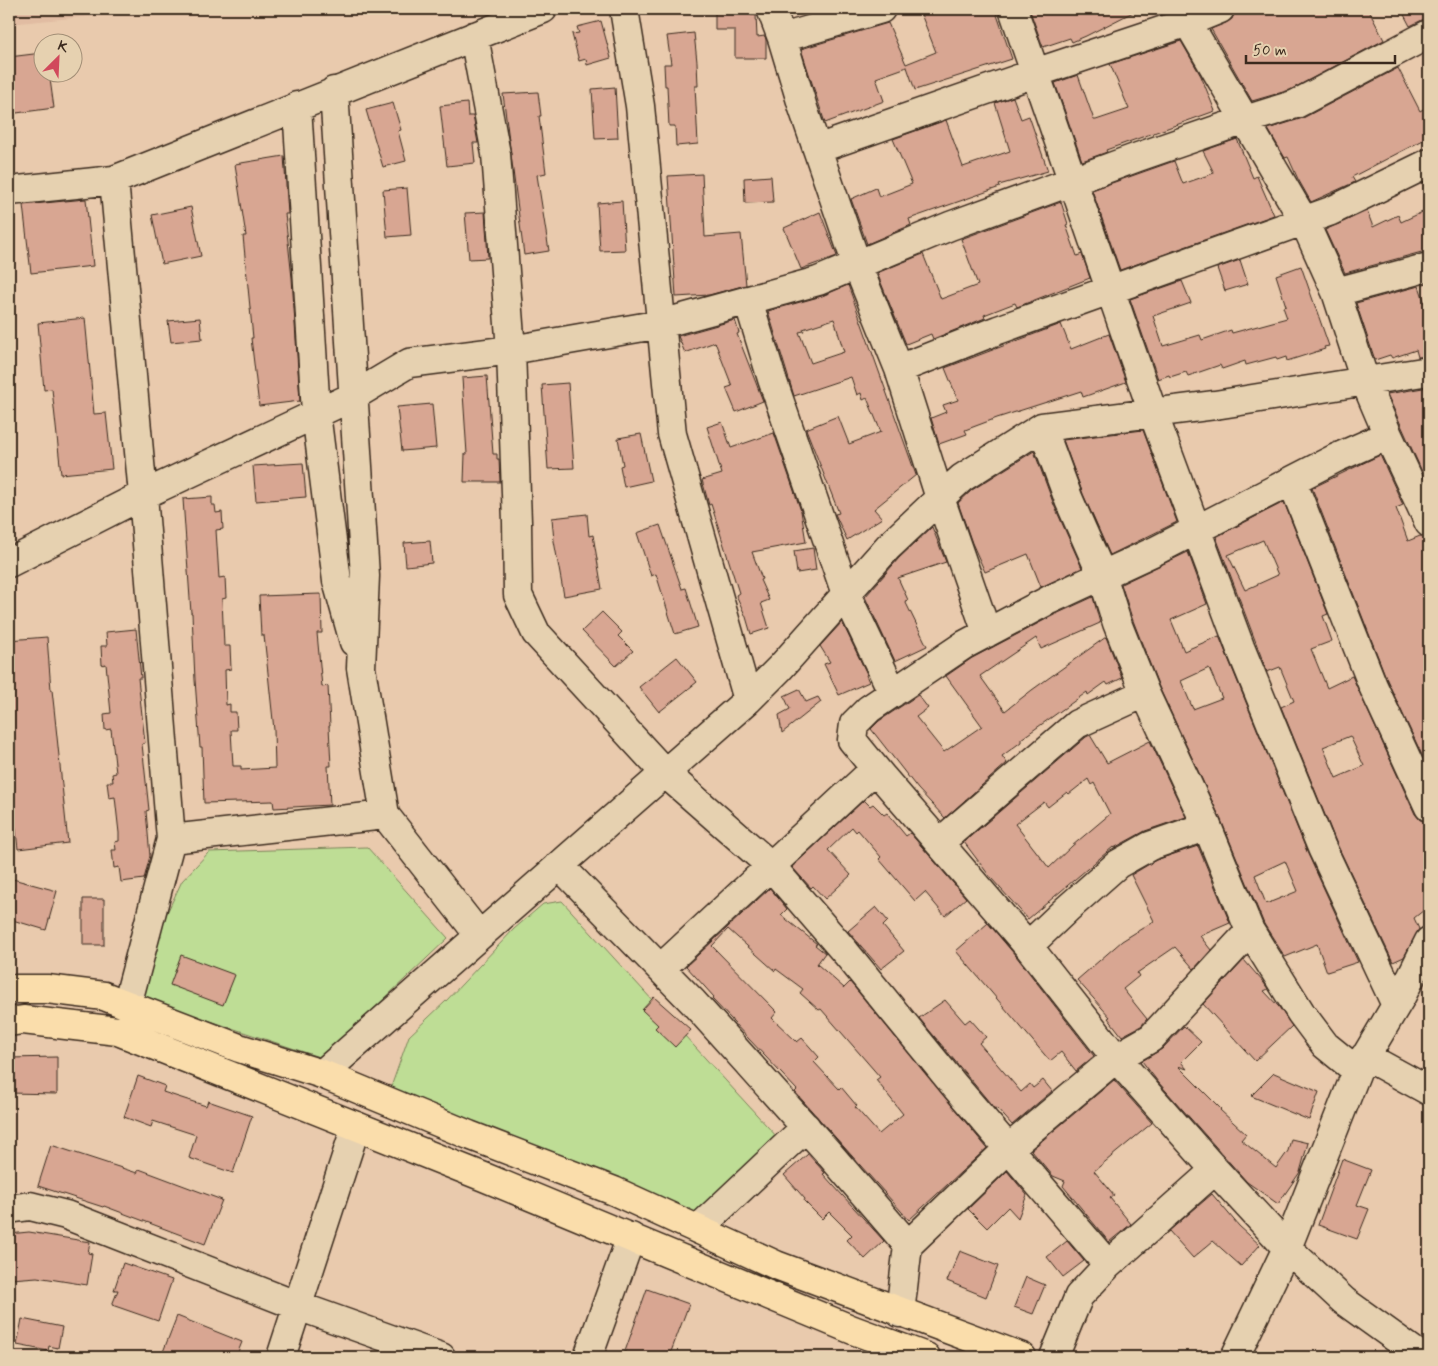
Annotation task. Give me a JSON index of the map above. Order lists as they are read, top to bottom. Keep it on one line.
{"scale_bar":"50 m","north":"top right"}
